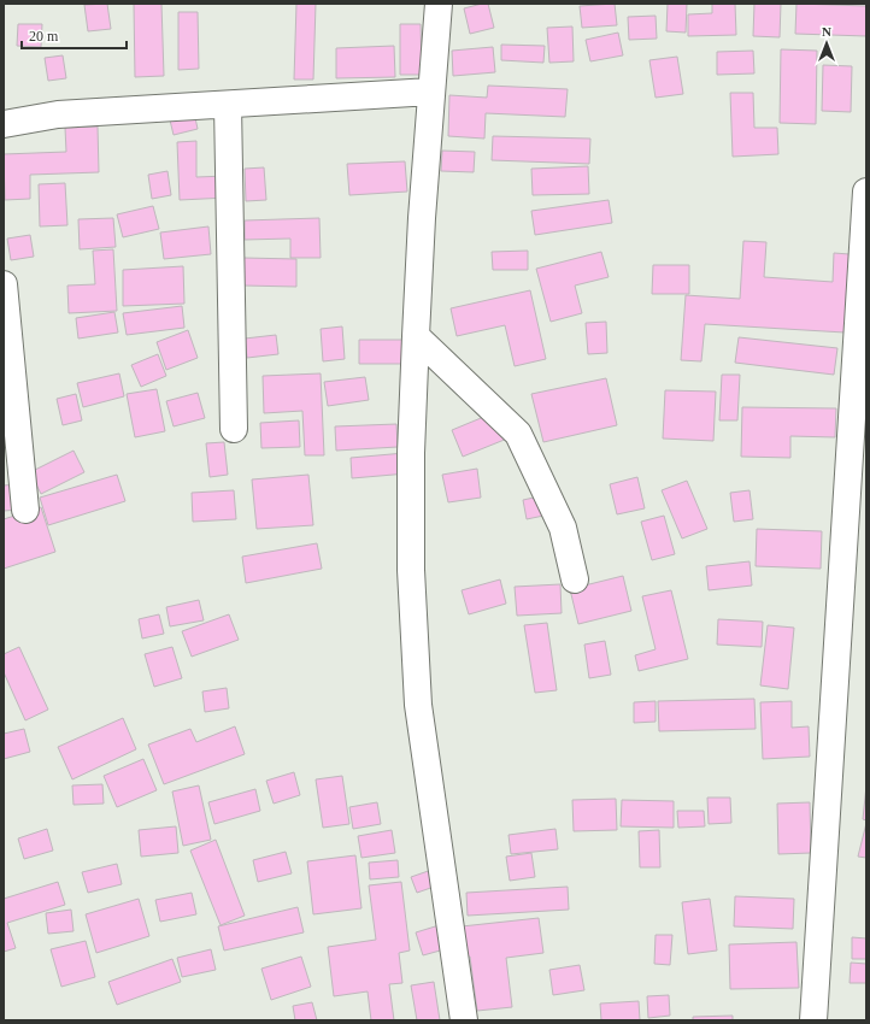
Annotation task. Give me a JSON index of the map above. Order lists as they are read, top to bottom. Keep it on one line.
{"scale_bar":"20 m","north":"top"}
